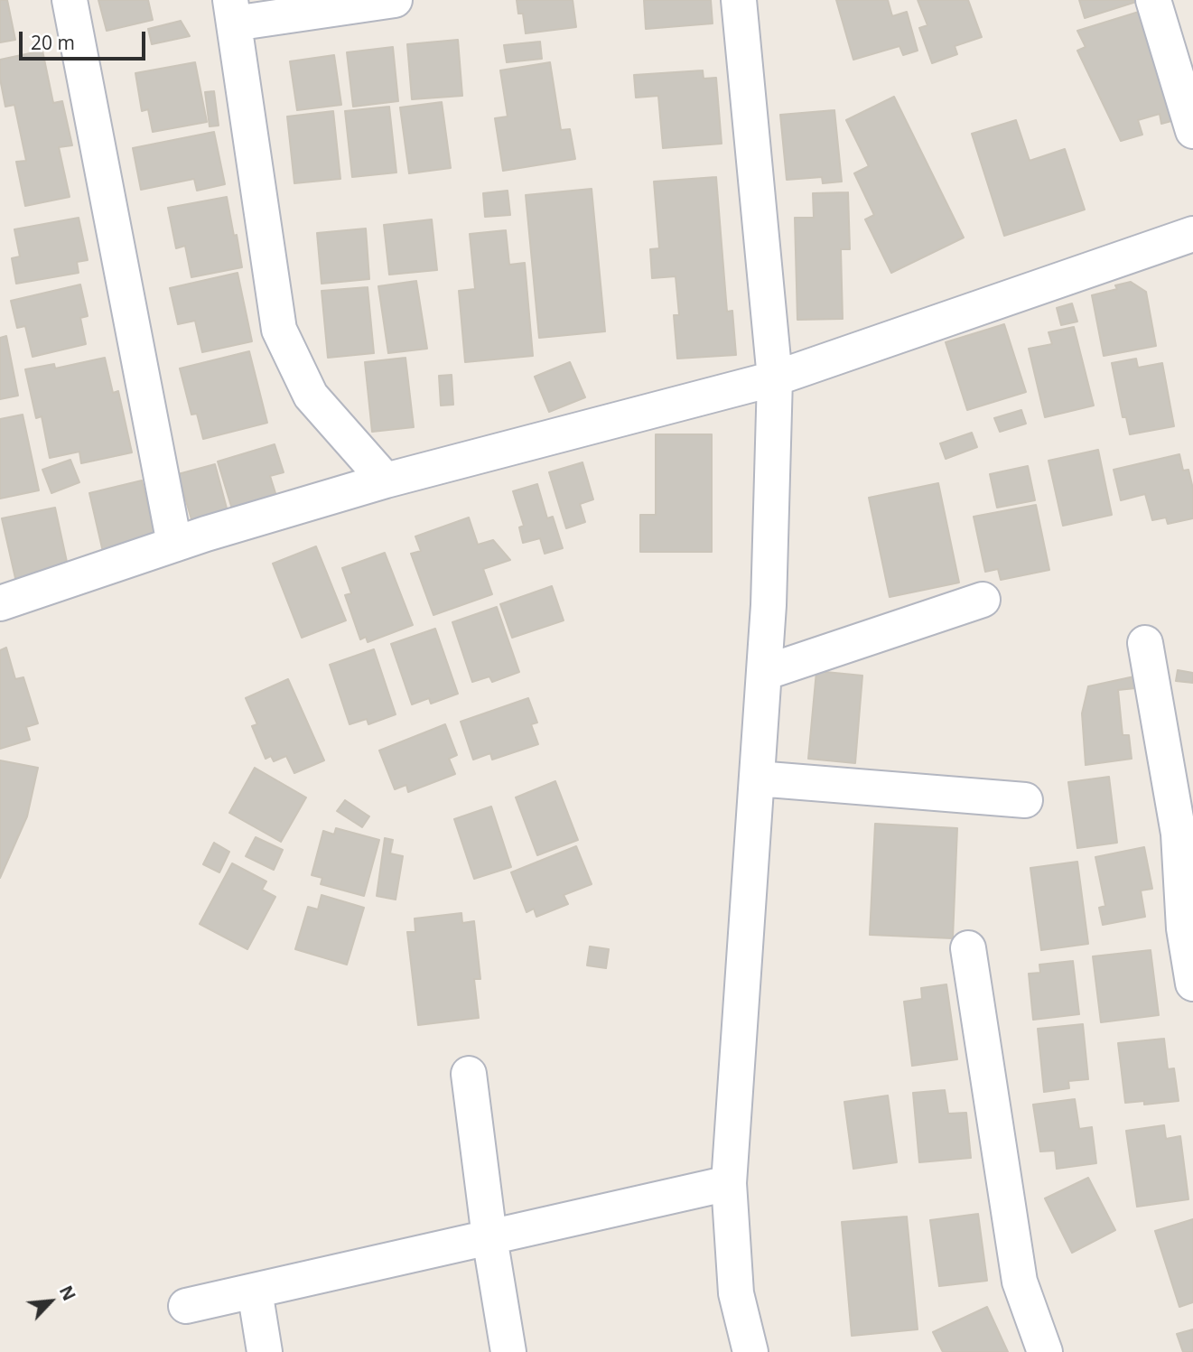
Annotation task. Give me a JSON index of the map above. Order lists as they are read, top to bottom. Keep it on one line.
{"scale_bar":"20 m","north":"top right"}
